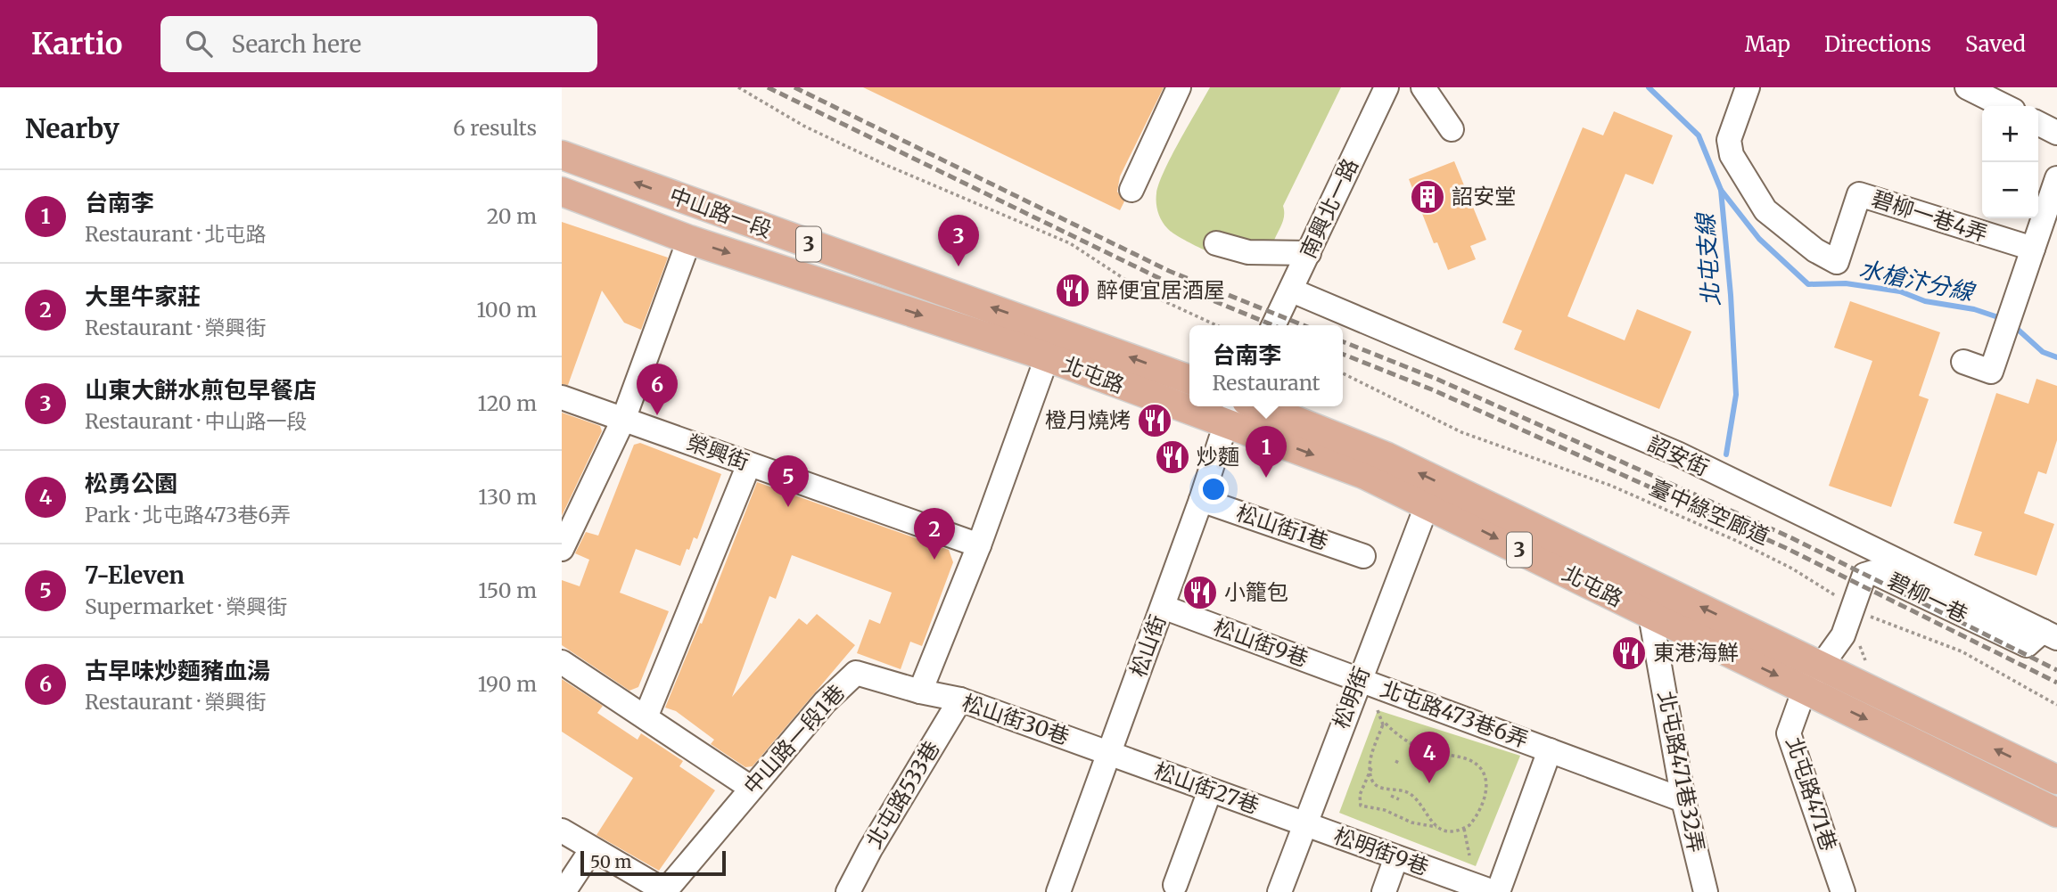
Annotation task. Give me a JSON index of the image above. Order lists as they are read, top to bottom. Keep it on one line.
{"streets":{"main road":["中山路一段","3","北屯路"],"street":["南興北一路","碧柳一巷4弄","榮興街","詔安街","松山街1巷","碧柳一巷","松山街9巷","松山街","松明街","北屯路473巷6弄","松山街30巷","中山路一段1巷","北屯路471巷32弄","松山街27巷","北屯路471巷","北屯路533巷","松明街9巷"],"path":["臺中綠空廊道"]},"crossings":[["南興北一路","詔安街"],["中山路一段","北屯路"],["北屯路","碧柳一巷"],["北屯路","松山街"],["北屯路","松明街"],["北屯路","北屯路471巷32弄"],["北屯路","北屯路471巷"],["詔安街","碧柳一巷"],["臺中綠空廊道","碧柳一巷"],["松山街1巷","松山街"],["碧柳一巷","北屯路471巷"],["松山街9巷","松山街"],["松山街9巷","松明街"],["松山街9巷","北屯路473巷6弄"],["松山街","松山街30巷"],["松山街","松山街27巷"],["松明街","北屯路473巷6弄"],["松明街","松山街27巷"],["松明街","松明街9巷"],["北屯路473巷6弄","北屯路471巷32弄"],["北屯路473巷6弄","松明街9巷"],["松山街30巷","中山路一段1巷"],["松山街30巷","松山街27巷"],["松山街30巷","北屯路533巷"],["松山街27巷","松明街9巷"]],"water":["北屯支線","水槍汴分線"],"places":{"building":["詔安堂"],"restaurant":["醉便宜居酒屋","橙月燒烤","炒麵","小籠包","東港海鮮"]},"scale_bar":"50 m","page":{"header":"Kartio","search":"Search here","nav":["Map","Directions","Saved"],"heading":["Nearby","6 results"],"map_buttons":["+","−"],"list":[{"mark":"1","name":"台南李","note":"Restaurant · 北屯路","value":"20 m"},{"mark":"2","name":"大里牛家莊","note":"Restaurant · 榮興街","value":"100 m"},{"mark":"3","name":"山東大餅水煎包早餐店","note":"Restaurant · 中山路一段","value":"120 m"},{"mark":"4","name":"松勇公園","note":"Park · 北屯路473巷6弄","value":"130 m"},{"mark":"5","name":"7-Eleven","note":"Supermarket · 榮興街","value":"150 m"},{"mark":"6","name":"古早味炒麵豬血湯","note":"Restaurant · 榮興街","value":"190 m"}],"pins":["3","6","1","5","2","4"],"popup":["台南李","Restaurant"],"scale":"50 m"}}
